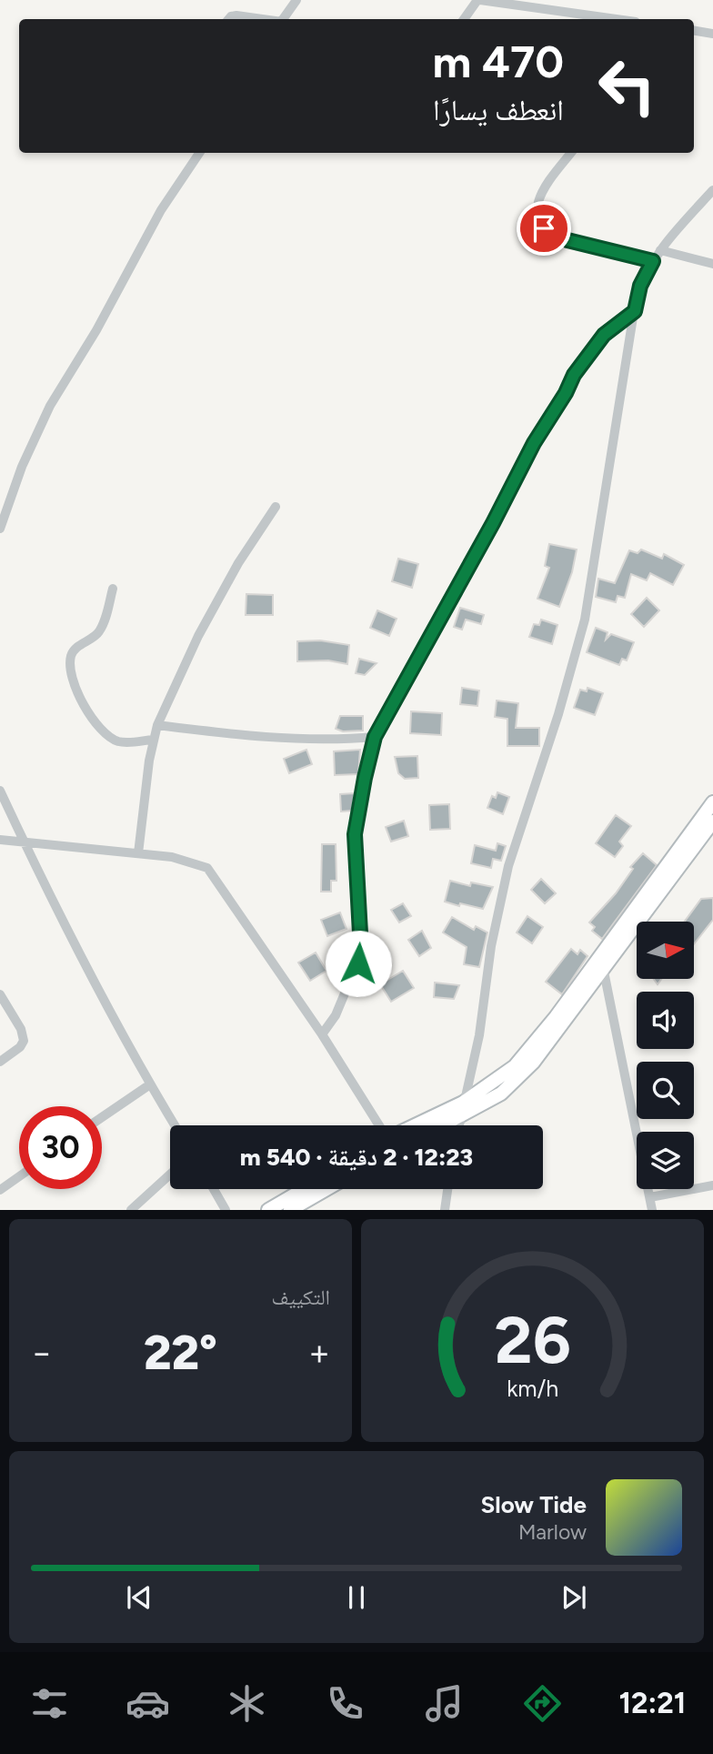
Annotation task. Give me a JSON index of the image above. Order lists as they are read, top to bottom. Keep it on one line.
{"north":"right","page":{"turn":["470 m","انعطف يسارًا"],"limit":"30","trip":"12:23 · 2 دقيقة · 540 m","tile":"التكييف","heat":["−","22°","+"],"song":["Slow Tide","Marlow"],"tabs":"12:21","gauge":["26","km/h"]}}
